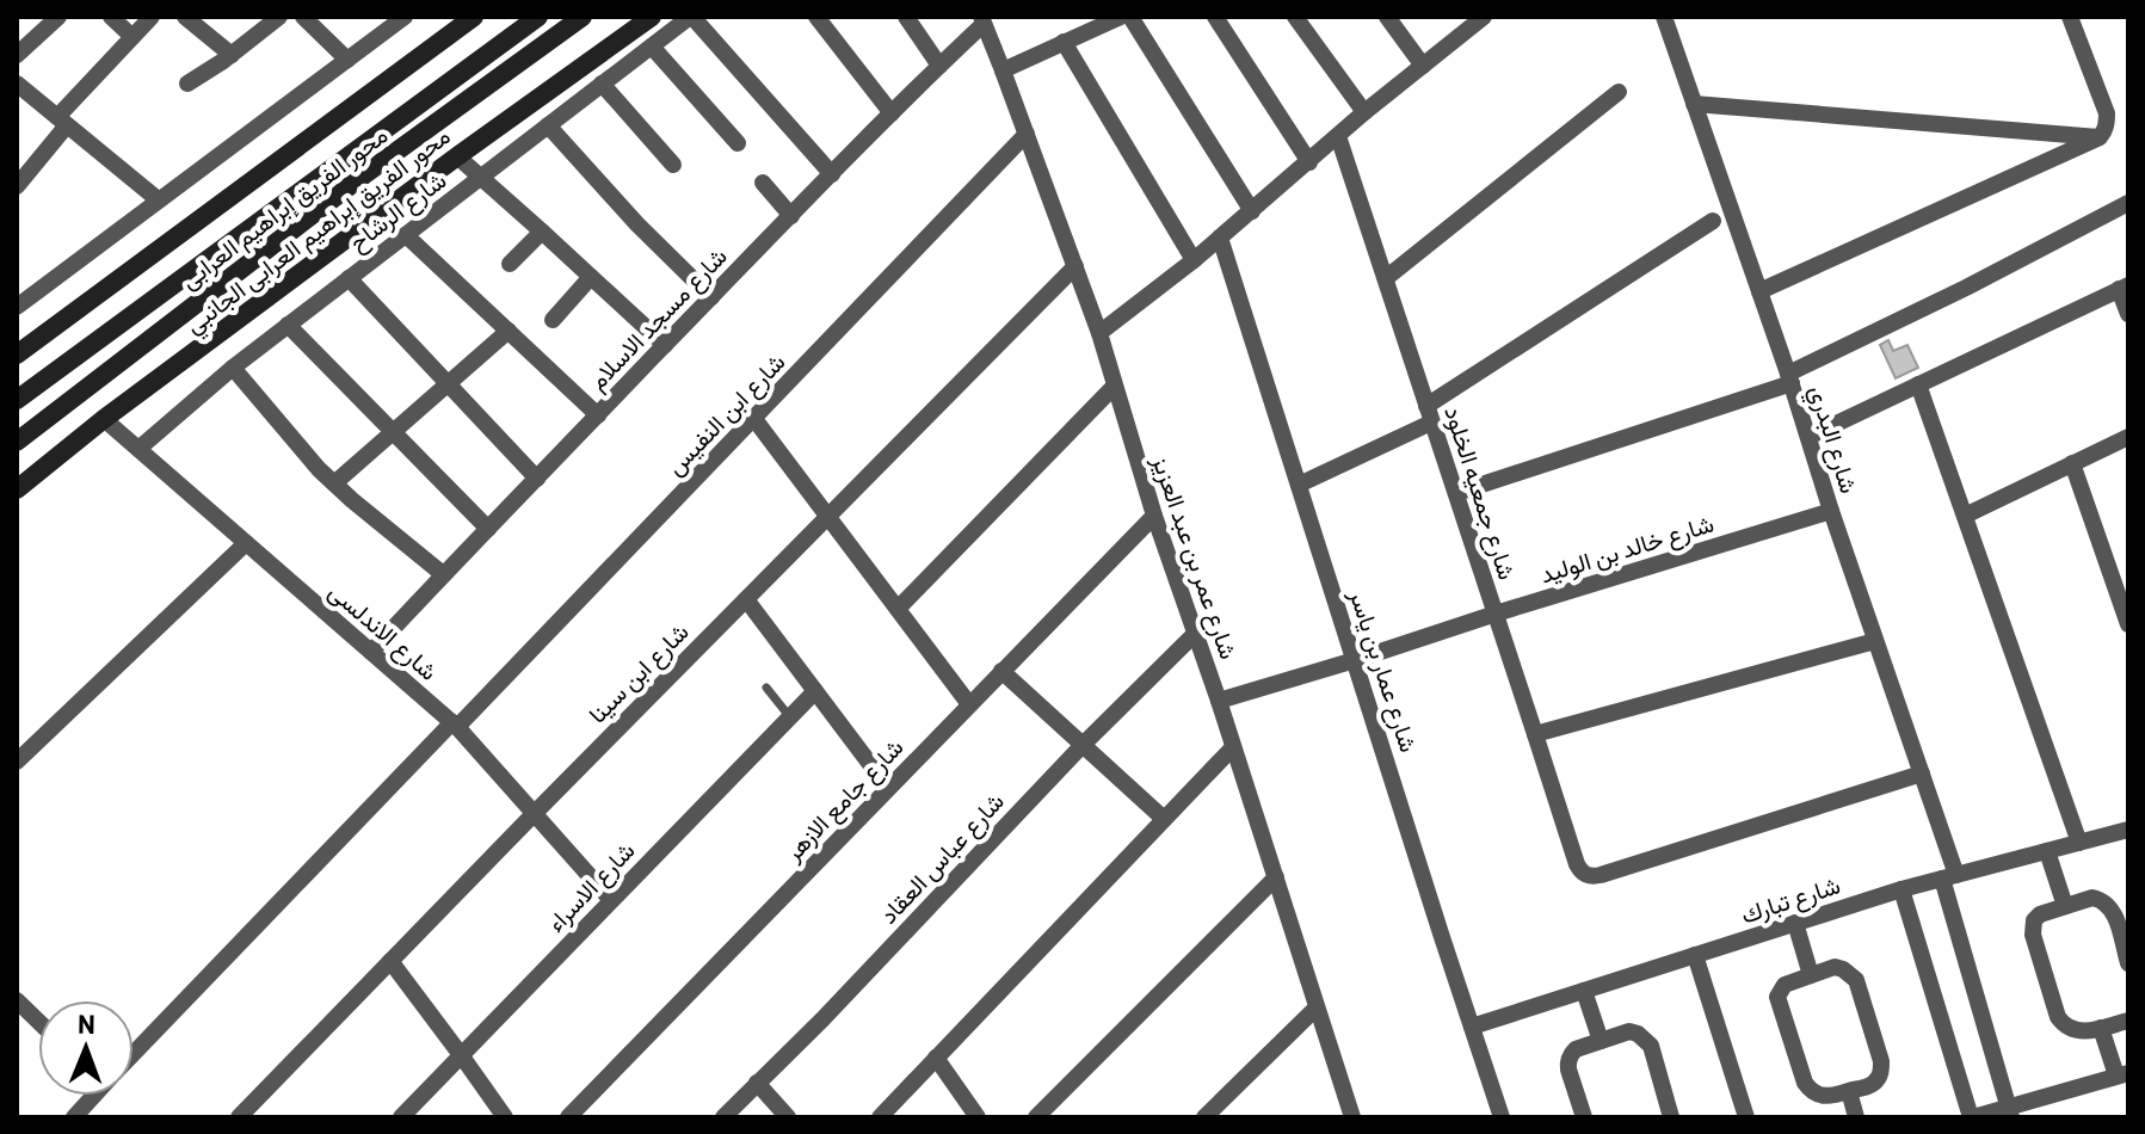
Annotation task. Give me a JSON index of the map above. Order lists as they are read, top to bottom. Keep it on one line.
{"streets":{"street":["محور الفريق إبراهيم العرابى","شارع الرشاح","محور الفريق إبراهيم العرابى الجانبي","شارع مسجد الاسلام","شارع ابن النفيس","شارع البدري","شارع جمعيه الخلود","شارع خالد بن الوليد","شارع عمر بن عبد العزيز","شارع الاندلسى","شارع عمار بن ياسر","شارع ابن سينا","شارع جامع الازهر","شارع عباس العقاد","شارع الاسراء","شارع تبارك"]},"crossings":[["شارع الرشاح","شارع الاندلسى"],["محور الفريق إبراهيم العرابى الجانبي","شارع الاندلسى"],["شارع مسجد الاسلام","شارع عمر بن عبد العزيز"],["شارع مسجد الاسلام","شارع الاندلسى"],["شارع ابن النفيس","شارع عمر بن عبد العزيز"],["شارع ابن النفيس","شارع الاندلسى"],["شارع البدري","شارع جمعيه الخلود"],["شارع البدري","شارع خالد بن الوليد"],["شارع البدري","شارع تبارك"],["شارع جمعيه الخلود","شارع خالد بن الوليد"],["شارع خالد بن الوليد","شارع عمر بن عبد العزيز"],["شارع خالد بن الوليد","شارع عمار بن ياسر"],["شارع عمر بن عبد العزيز","شارع ابن سينا"],["شارع عمر بن عبد العزيز","شارع جامع الازهر"],["شارع عمر بن عبد العزيز","شارع عباس العقاد"],["شارع الاندلسى","شارع ابن سينا"],["شارع الاندلسى","شارع الاسراء"],["شارع عمار بن ياسر","شارع تبارك"]],"north":"top"}
